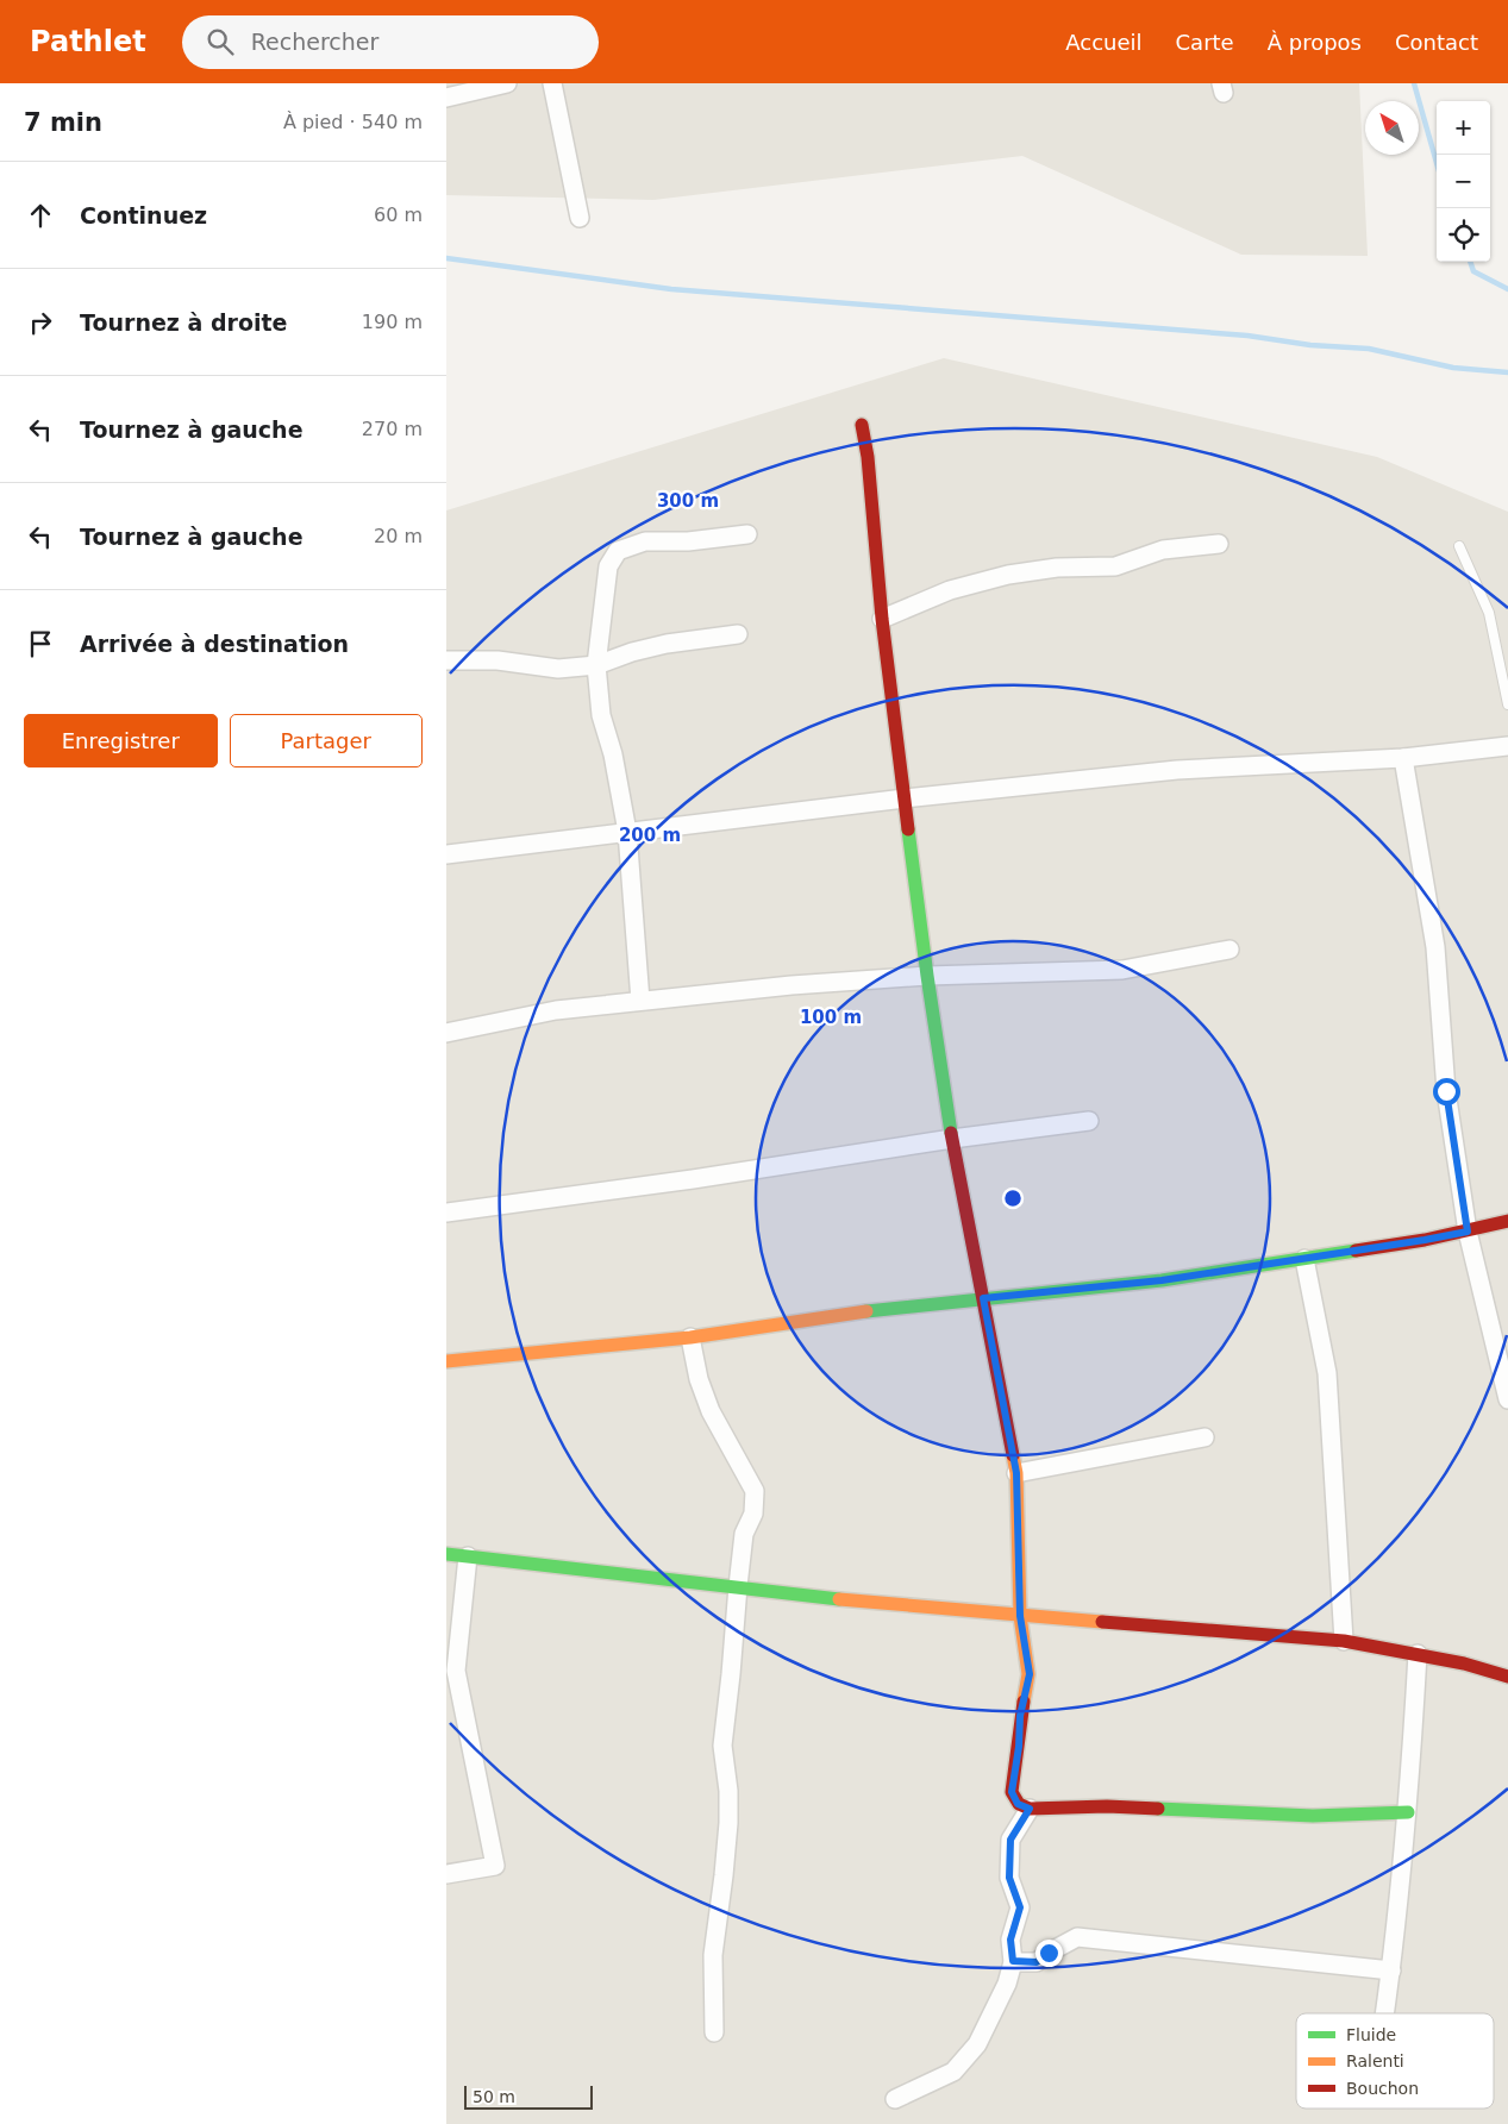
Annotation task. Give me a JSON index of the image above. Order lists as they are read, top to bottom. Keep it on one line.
{"legend":["Fluide","Ralenti","Bouchon"],"scale_bar":"50 m","north":"top left","page":{"header":"Pathlet","search":"Rechercher","nav":["Accueil","Carte","À propos","Contact"],"heading":["7 min","À pied · 540 m"],"map_buttons":["+","−"],"list":[["Continuez","60 m"],["Tournez à droite","190 m"],["Tournez à gauche","270 m"],["Tournez à gauche","20 m"],"Arrivée à destination"],"buttons":["Enregistrer","Partager"],"scale":"50 m"},"rings":["300 m","200 m","100 m"]}
